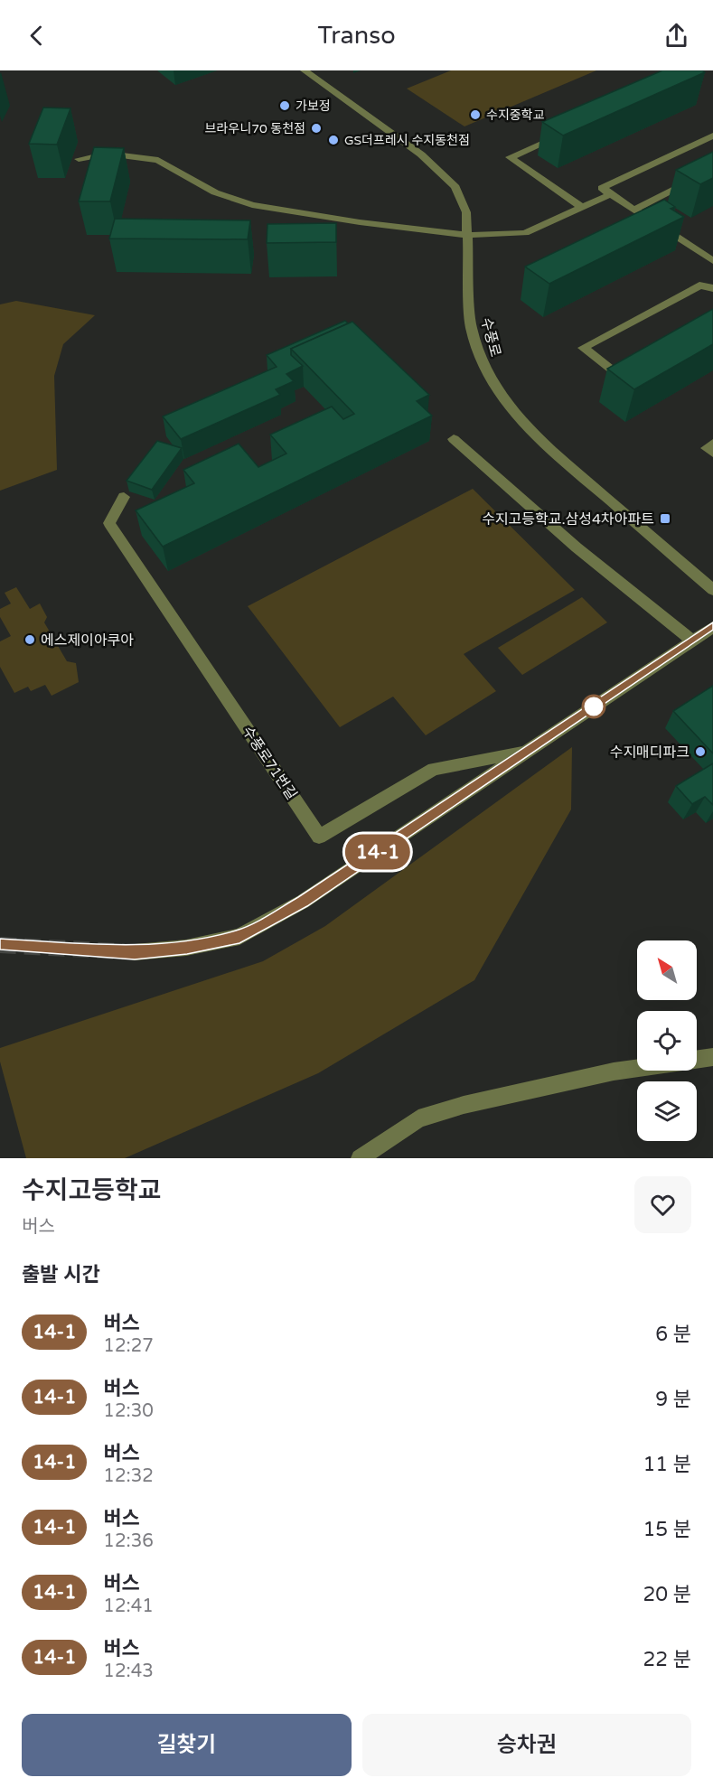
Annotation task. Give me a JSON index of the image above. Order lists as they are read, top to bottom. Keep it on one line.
{"streets":{"street":["수풍로","수풍로71번길"]},"places":{"other":["가보정","수지중학교","브라우니70 동천점","GS더프레시 수지동천점","에스제이아쿠아","수지매디파크"],"transit":["수지고등학교.삼성4차아파트"]},"lines":["bus line 14-1"],"north":"top left","page":{"header":"Transo","on_map":"14-1","heading":[["수지고등학교","버스"],"출발 시간"],"list":[{"mark":"14-1","name":"버스","note":"12:27","value":"6 분"},{"mark":"14-1","name":"버스","note":"12:30","value":"9 분"},{"mark":"14-1","name":"버스","note":"12:32","value":"11 분"},{"mark":"14-1","name":"버스","note":"12:36","value":"15 분"},{"mark":"14-1","name":"버스","note":"12:41","value":"20 분"},{"mark":"14-1","name":"버스","note":"12:43","value":"22 분"}],"buttons":["길찾기","승차권"]}}
